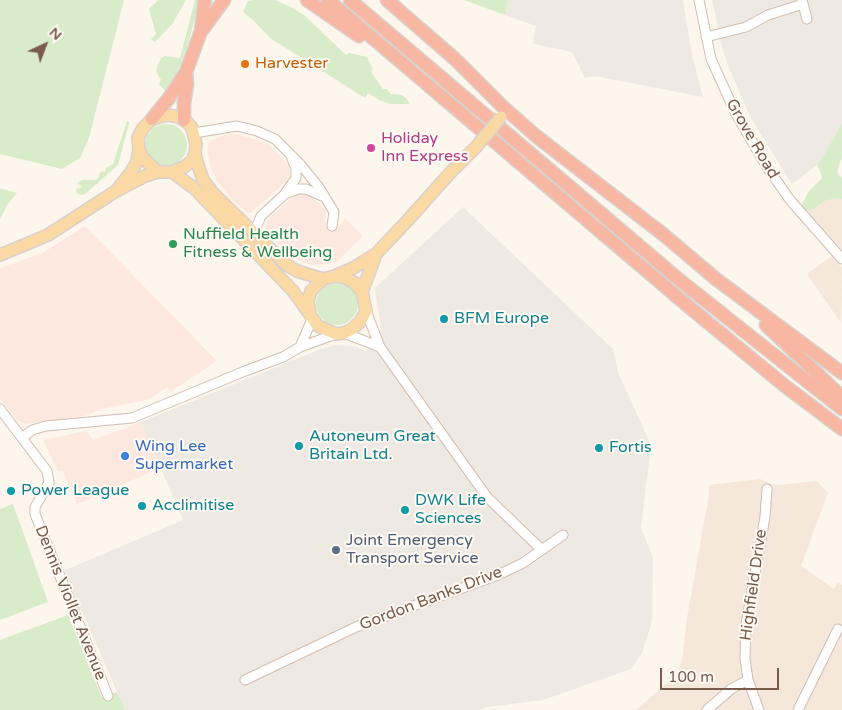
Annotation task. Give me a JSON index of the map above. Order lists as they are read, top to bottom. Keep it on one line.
{"streets":{"street":["Grove Road","Highfield Drive","Gordon Banks Drive","Dennis Viollet Avenue"]},"places":["Harvester","Holiday Inn Express","Nuffield Health Fitness & Wellbeing","BFM Europe","Autoneum Great Britain Ltd.","Fortis","Wing Lee Supermarket","Power League","Acclimitise","DWK Life Sciences","Joint Emergency Transport Service"],"scale_bar":"100 m","north":"top right"}
